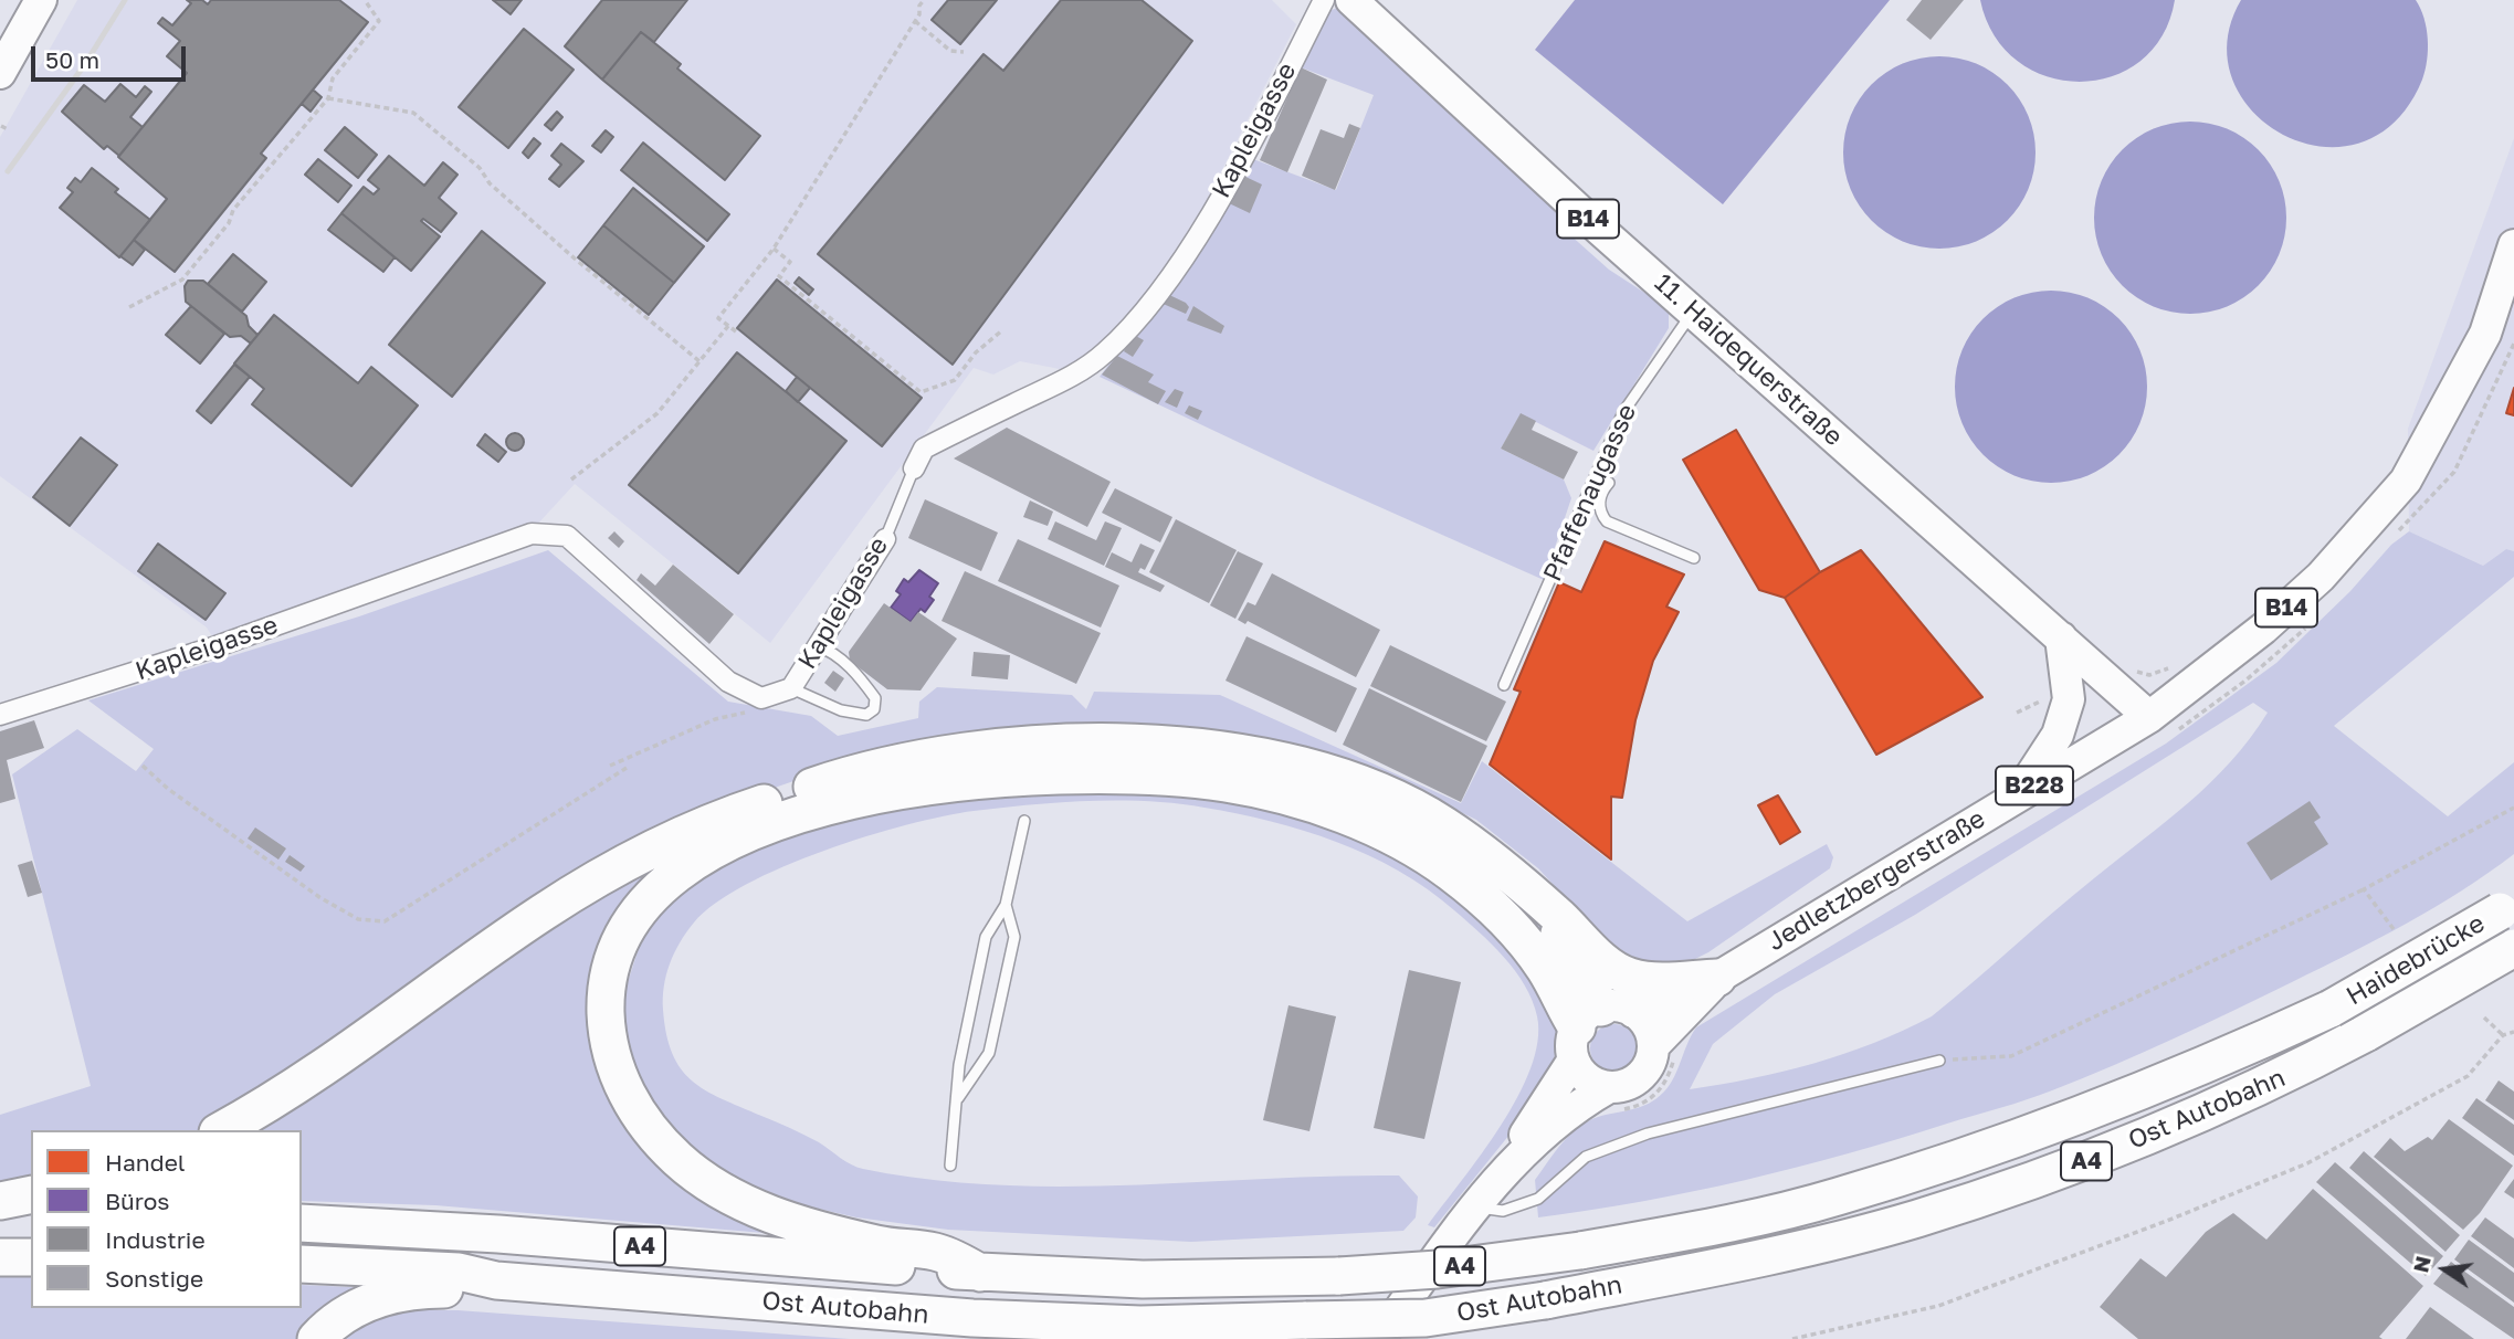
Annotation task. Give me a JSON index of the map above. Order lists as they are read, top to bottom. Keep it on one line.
{"streets":{"highway":["Haidebrücke","Ost Autobahn","A4"],"main road":["B14","11. Haidequerstraße","B228","Jedletzbergerstraße"],"street":["Kapleigasse"],"lane":["Pfaffenaugasse"]},"crossings":[["11. Haidequerstraße","Pfaffenaugasse"],["11. Haidequerstraße","B228"],["11. Haidequerstraße","Jedletzbergerstraße"],["B228","Jedletzbergerstraße"],["Haidebrücke","Ost Autobahn"]],"legend":["Handel","Büros","Industrie","Sonstige"],"scale_bar":"50 m","north":"left"}
